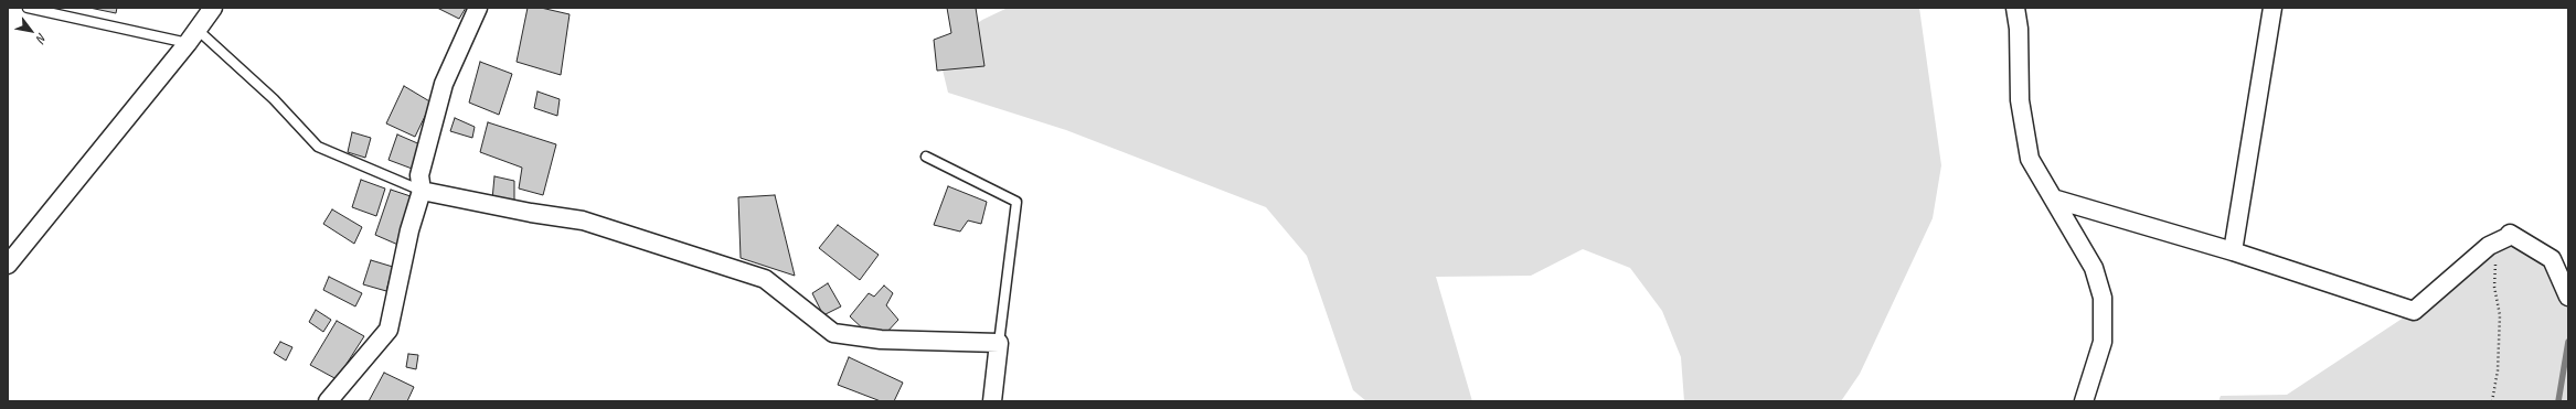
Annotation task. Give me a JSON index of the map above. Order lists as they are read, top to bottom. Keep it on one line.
{"north":"bottom right"}
